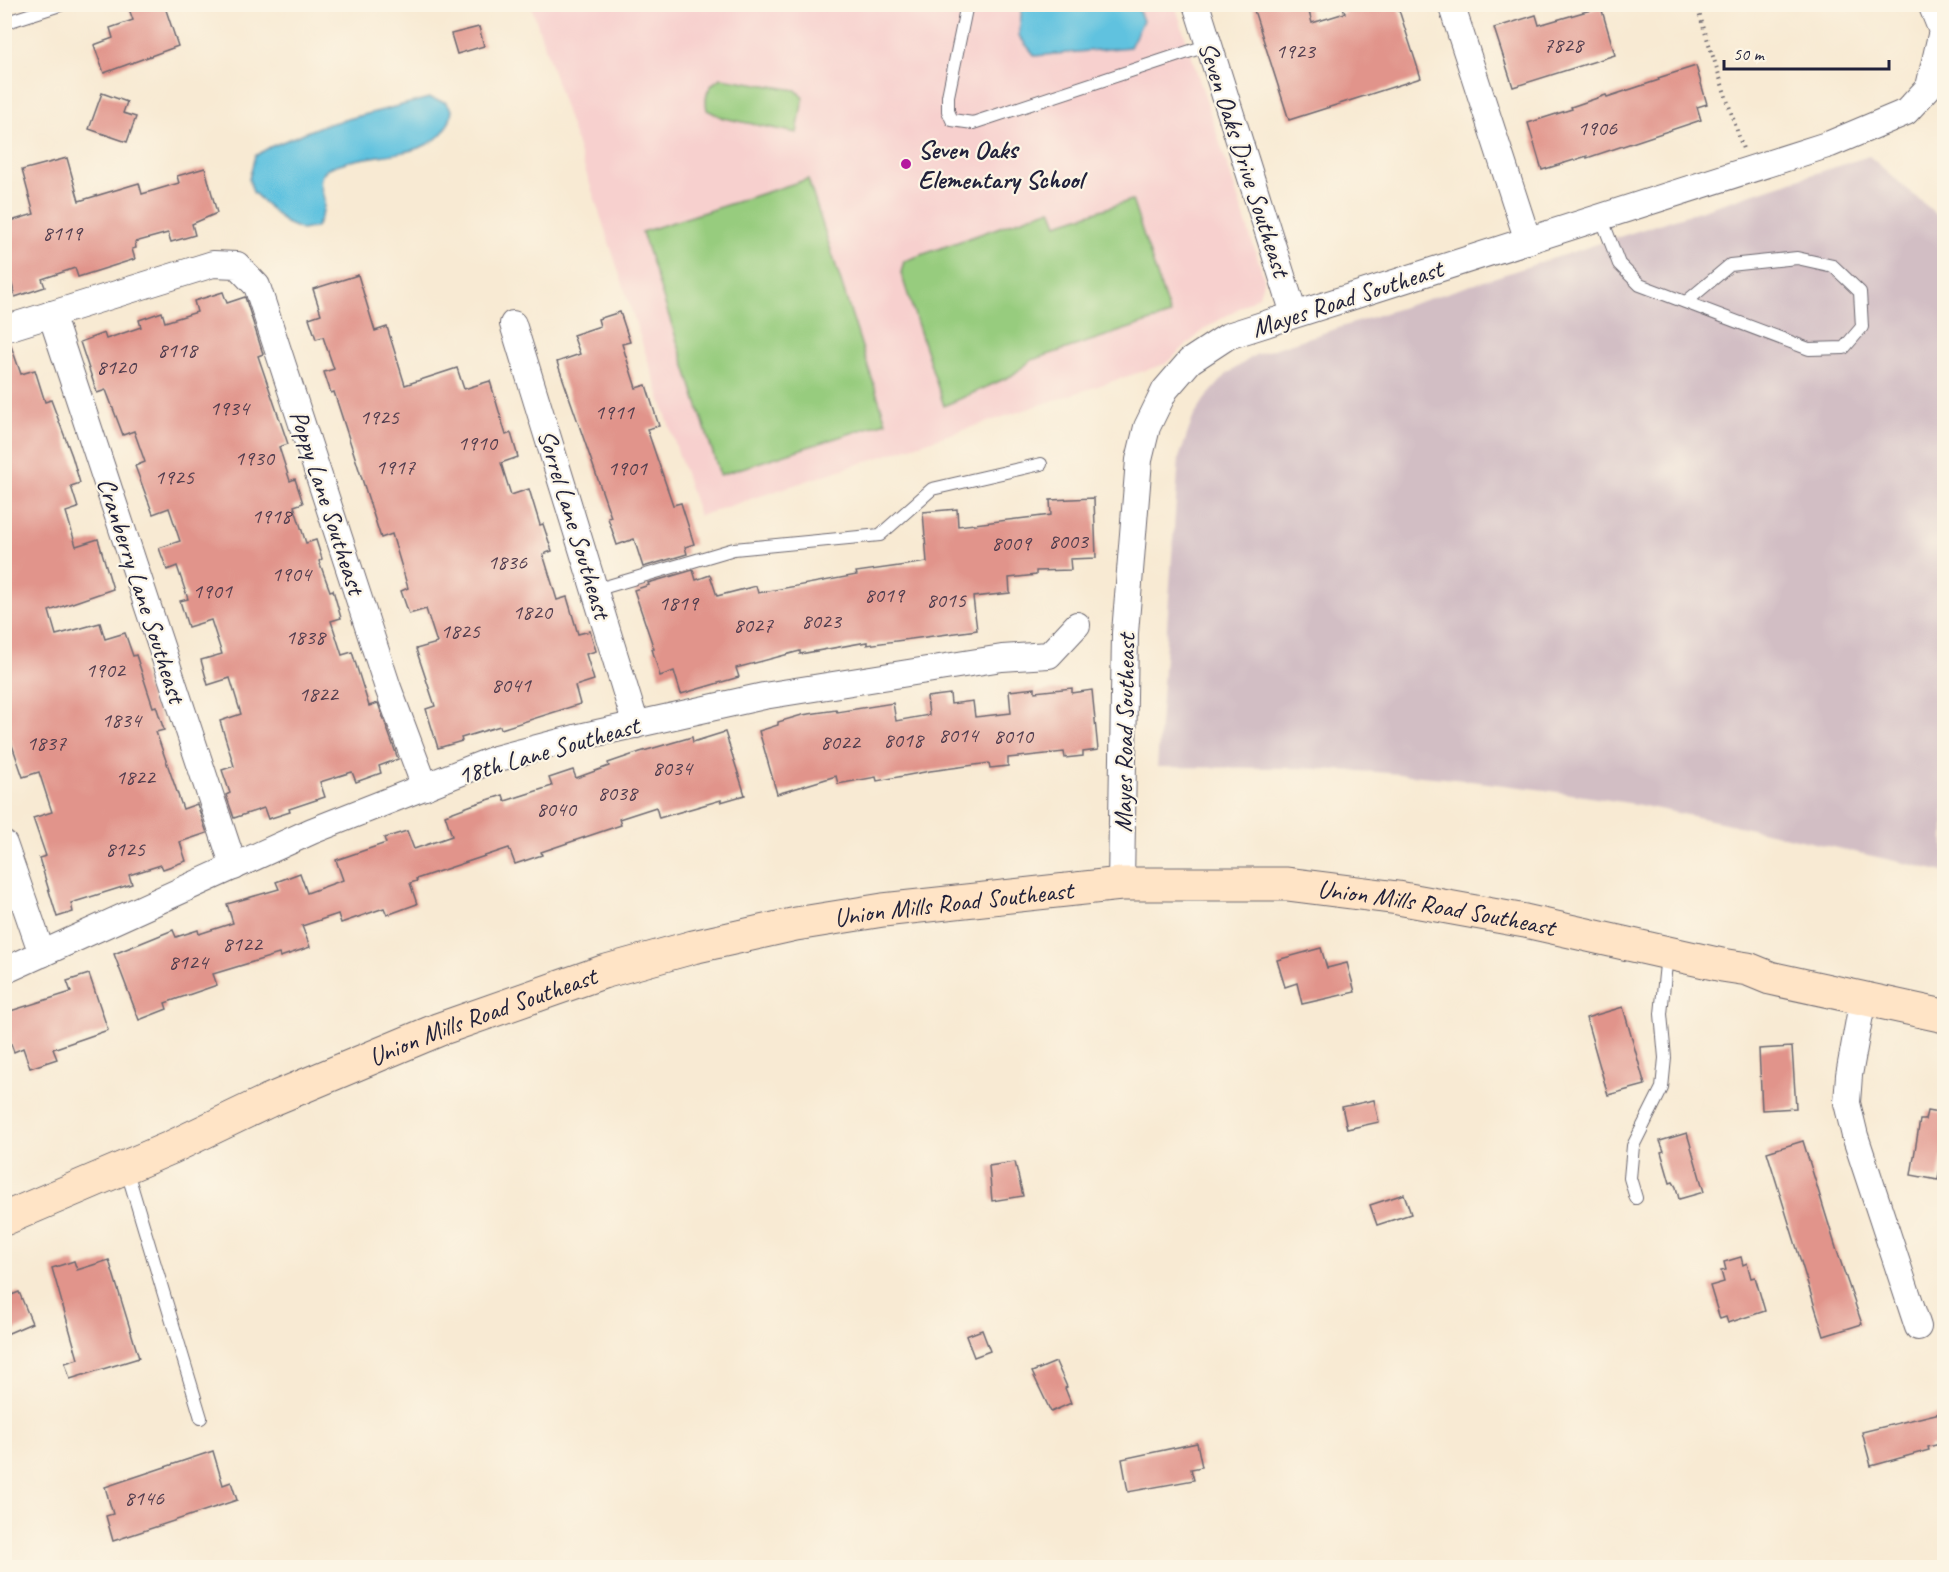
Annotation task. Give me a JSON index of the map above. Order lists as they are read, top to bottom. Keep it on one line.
{"streets":{"street":["Seven Oaks Drive Southeast","Mayes Road Southeast","Poppy Lane Southeast","Sorrel Lane Southeast","Cranberry Lane Southeast","18th Lane Southeast","Union Mills Road Southeast"]},"crossings":[["Seven Oaks Drive Southeast","Mayes Road Southeast"],["Mayes Road Southeast","Union Mills Road Southeast"],["Poppy Lane Southeast","Cranberry Lane Southeast"],["Poppy Lane Southeast","18th Lane Southeast"],["Sorrel Lane Southeast","18th Lane Southeast"],["Cranberry Lane Southeast","18th Lane Southeast"]],"places":["Seven Oaks Elementary School"],"house_numbers":["7828","1923","1906","8119","8118","8120","1934","1911","1925","1910","1930","1917","1901","1925","1918","8003","8009","1836","1904","1901","8019","8015","1819","1820","8023","8027","1825","1838","1902","8041","1822","1834","8014","8010","8018","8022","1837","8034","1822","8038","8040","8125","8122","8124","8146"],"scale_bar":"50 m"}
